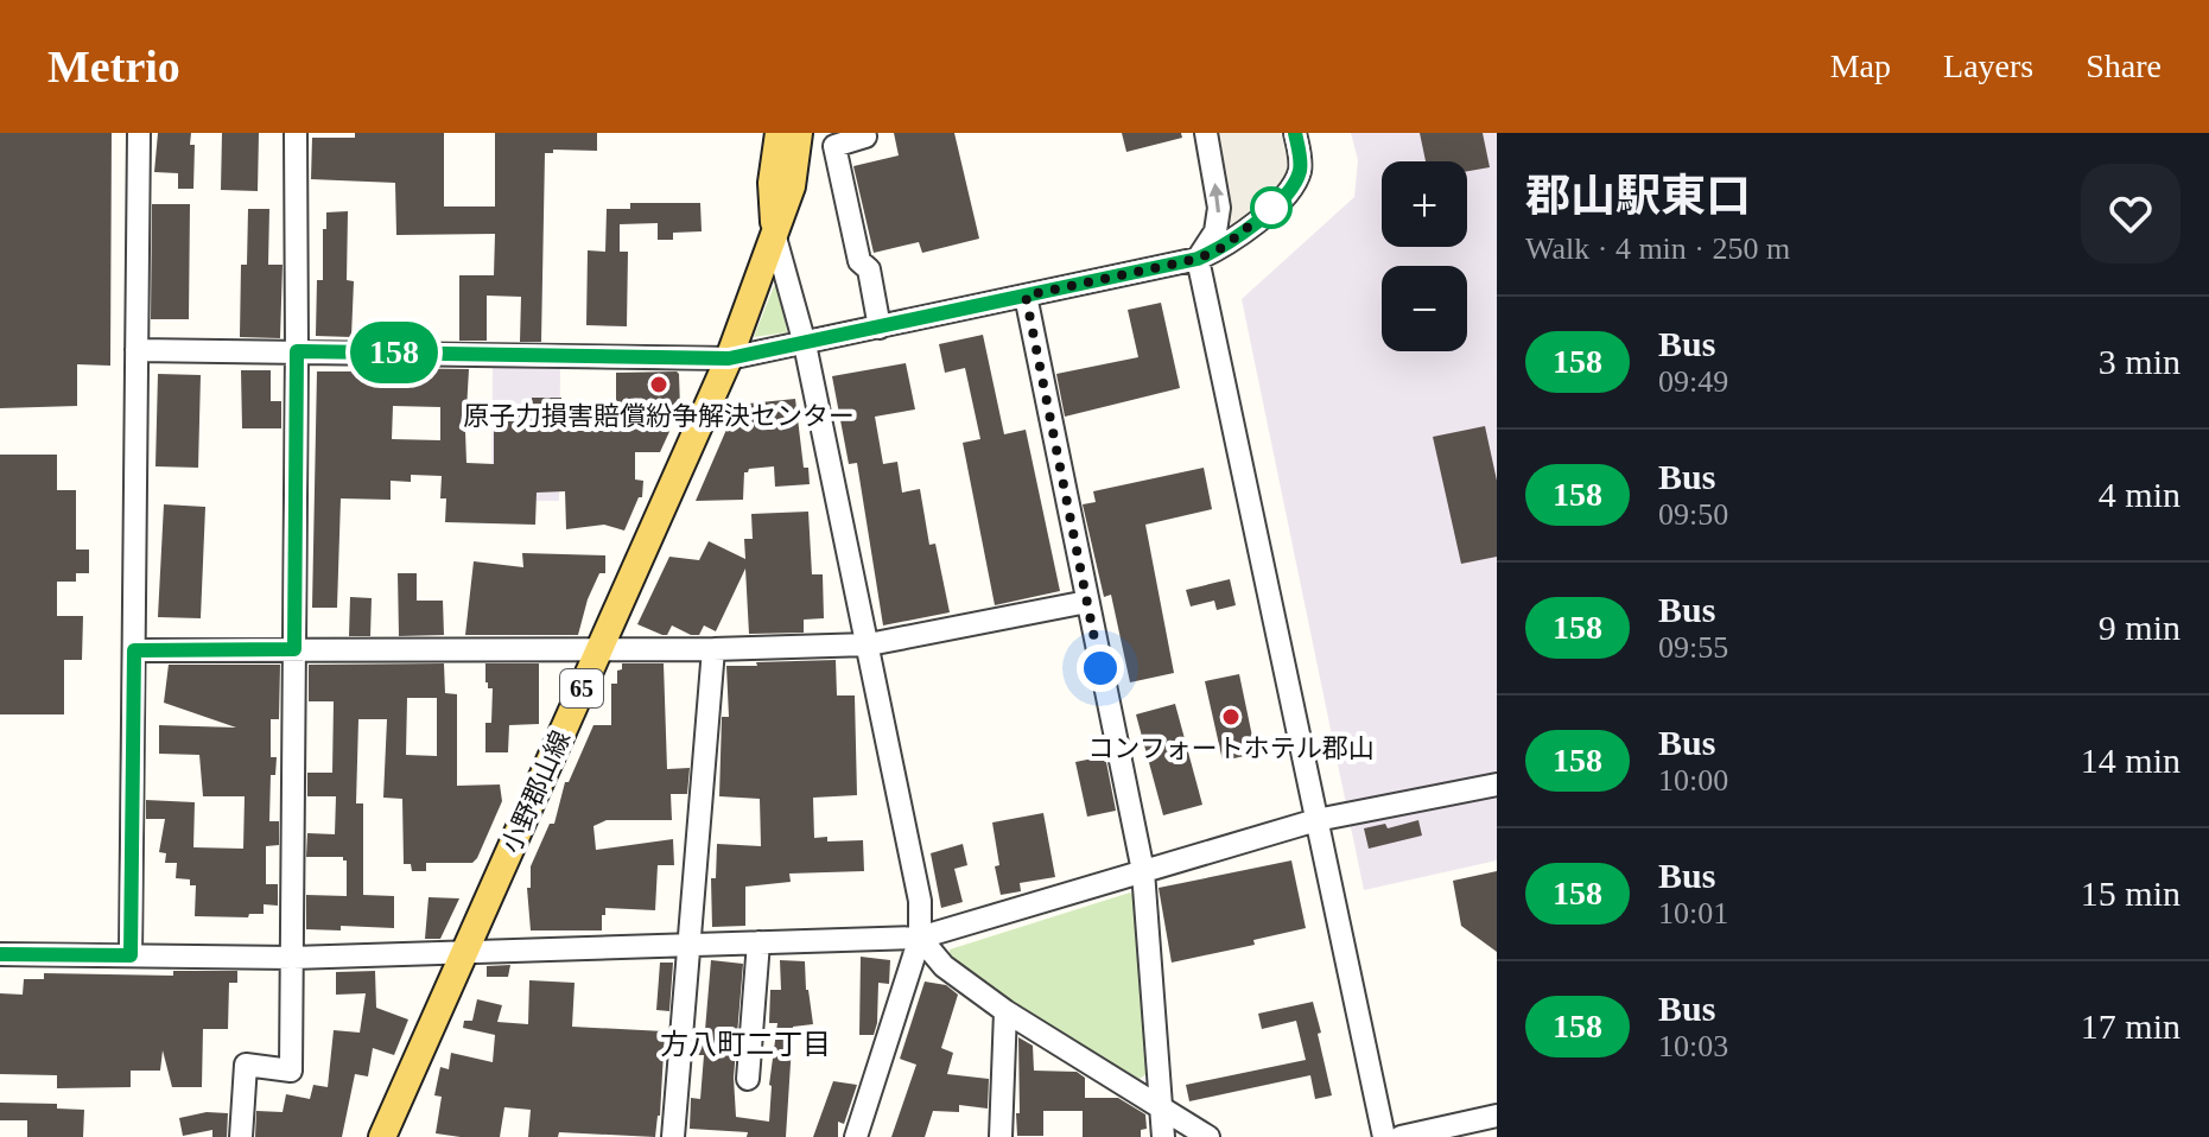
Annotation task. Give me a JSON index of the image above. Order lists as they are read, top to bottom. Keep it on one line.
{"streets":{"main road":["65","小野郡山線"]},"districts":["方八町二丁目"],"places":["原子力損害賠償紛争解決センター","コンフォートホテル郡山"],"lines":["bus line 158"],"page":{"header":"Metrio","nav":["Map","Layers","Share"],"on_map":"158","heading":["郡山駅東口","Walk · 4 min · 250 m"],"map_buttons":["+","−"],"list":[{"mark":"158","name":"Bus","note":"09:49","value":"3 min"},{"mark":"158","name":"Bus","note":"09:50","value":"4 min"},{"mark":"158","name":"Bus","note":"09:55","value":"9 min"},{"mark":"158","name":"Bus","note":"10:00","value":"14 min"},{"mark":"158","name":"Bus","note":"10:01","value":"15 min"},{"mark":"158","name":"Bus","note":"10:03","value":"17 min"}]}}
